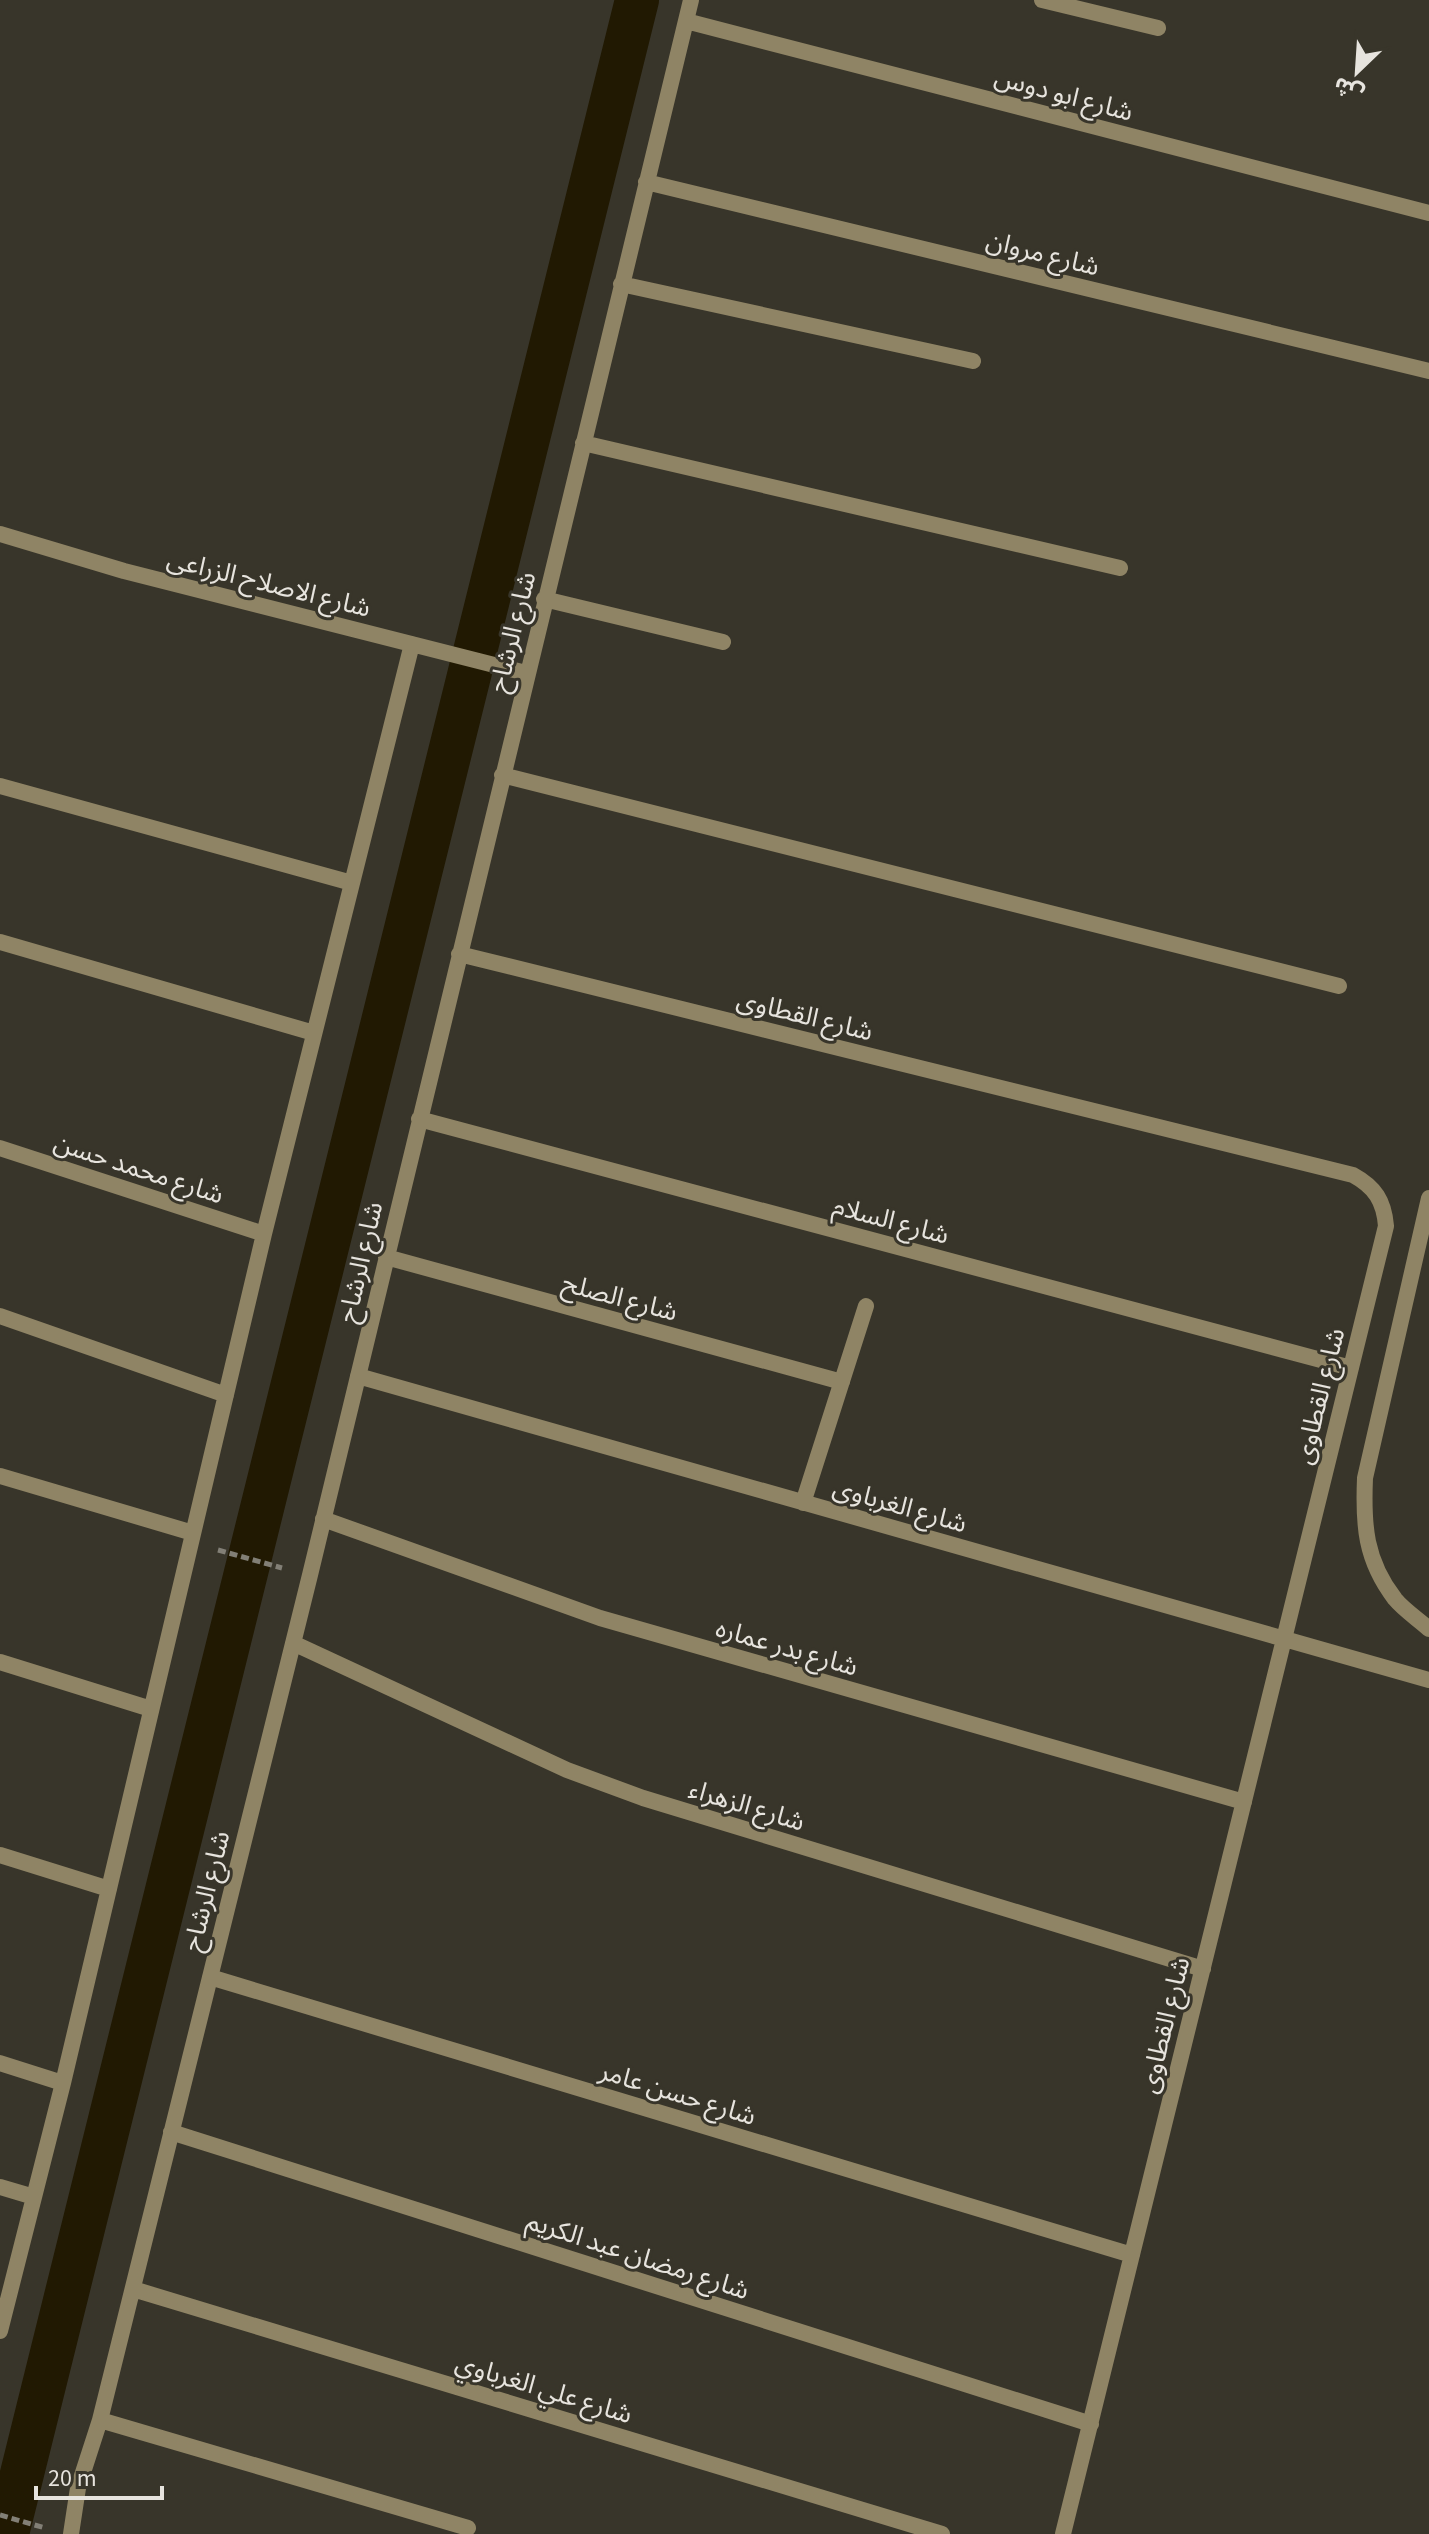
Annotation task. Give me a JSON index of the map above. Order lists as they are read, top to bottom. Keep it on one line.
{"streets":{"street":["شارع ابو دوس","شارع مروان","شارع الاصلاح الزراعى","شارع الرشاح","شارع القطاوى","شارع محمد حسن","شارع السلام","شارع الصلح","شارع الغرباوى","شارع بدر عماره","شارع الزهراء","شارع حسن عامر","شارع رمضان عبد الكريم","شارع علي الغرباوي"]},"crossings":[["شارع ابو دوس","شارع الرشاح"],["شارع مروان","شارع الرشاح"],["شارع الاصلاح الزراعى","شارع الرشاح"],["شارع الرشاح","شارع القطاوى"],["شارع الرشاح","شارع السلام"],["شارع الرشاح","شارع الصلح"],["شارع الرشاح","شارع الغرباوى"],["شارع الرشاح","شارع بدر عماره"],["شارع الرشاح","شارع الزهراء"],["شارع الرشاح","شارع حسن عامر"],["شارع الرشاح","شارع رمضان عبد الكريم"],["شارع الرشاح","شارع علي الغرباوي"],["شارع القطاوى","شارع السلام"],["شارع القطاوى","شارع الغرباوى"],["شارع القطاوى","شارع بدر عماره"],["شارع القطاوى","شارع الزهراء"],["شارع القطاوى","شارع حسن عامر"],["شارع القطاوى","شارع رمضان عبد الكريم"]],"scale_bar":"20 m","north":"bottom left"}
